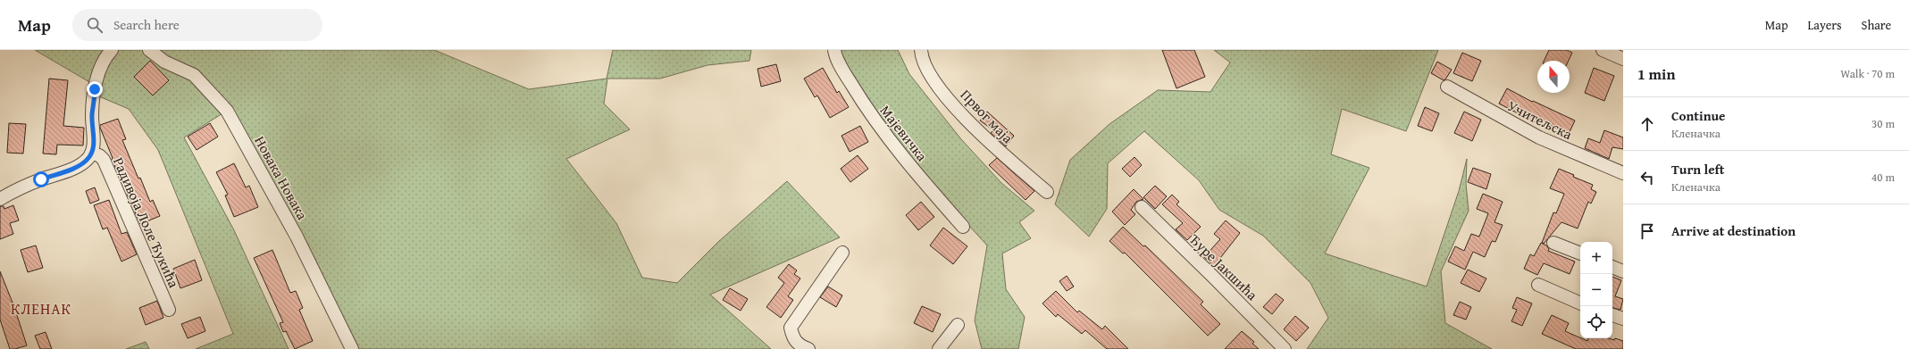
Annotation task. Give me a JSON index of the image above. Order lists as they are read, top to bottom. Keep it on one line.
{"streets":{"street":["Првог маја","Учитељска","Мајевичка","Новака Новака","Радивоја Лоле Ђукића","Ђуре Јакшића"]},"districts":["КЛЕНАК"],"north":"top","page":{"header":"Map","search":"Search here","nav":["Map","Layers","Share"],"heading":["1 min","Walk · 70 m"],"list":[["Continue","Кленачка","30 m"],["Turn left","Кленачка","40 m"],"Arrive at destination"],"map_buttons":["+","−"]}}
